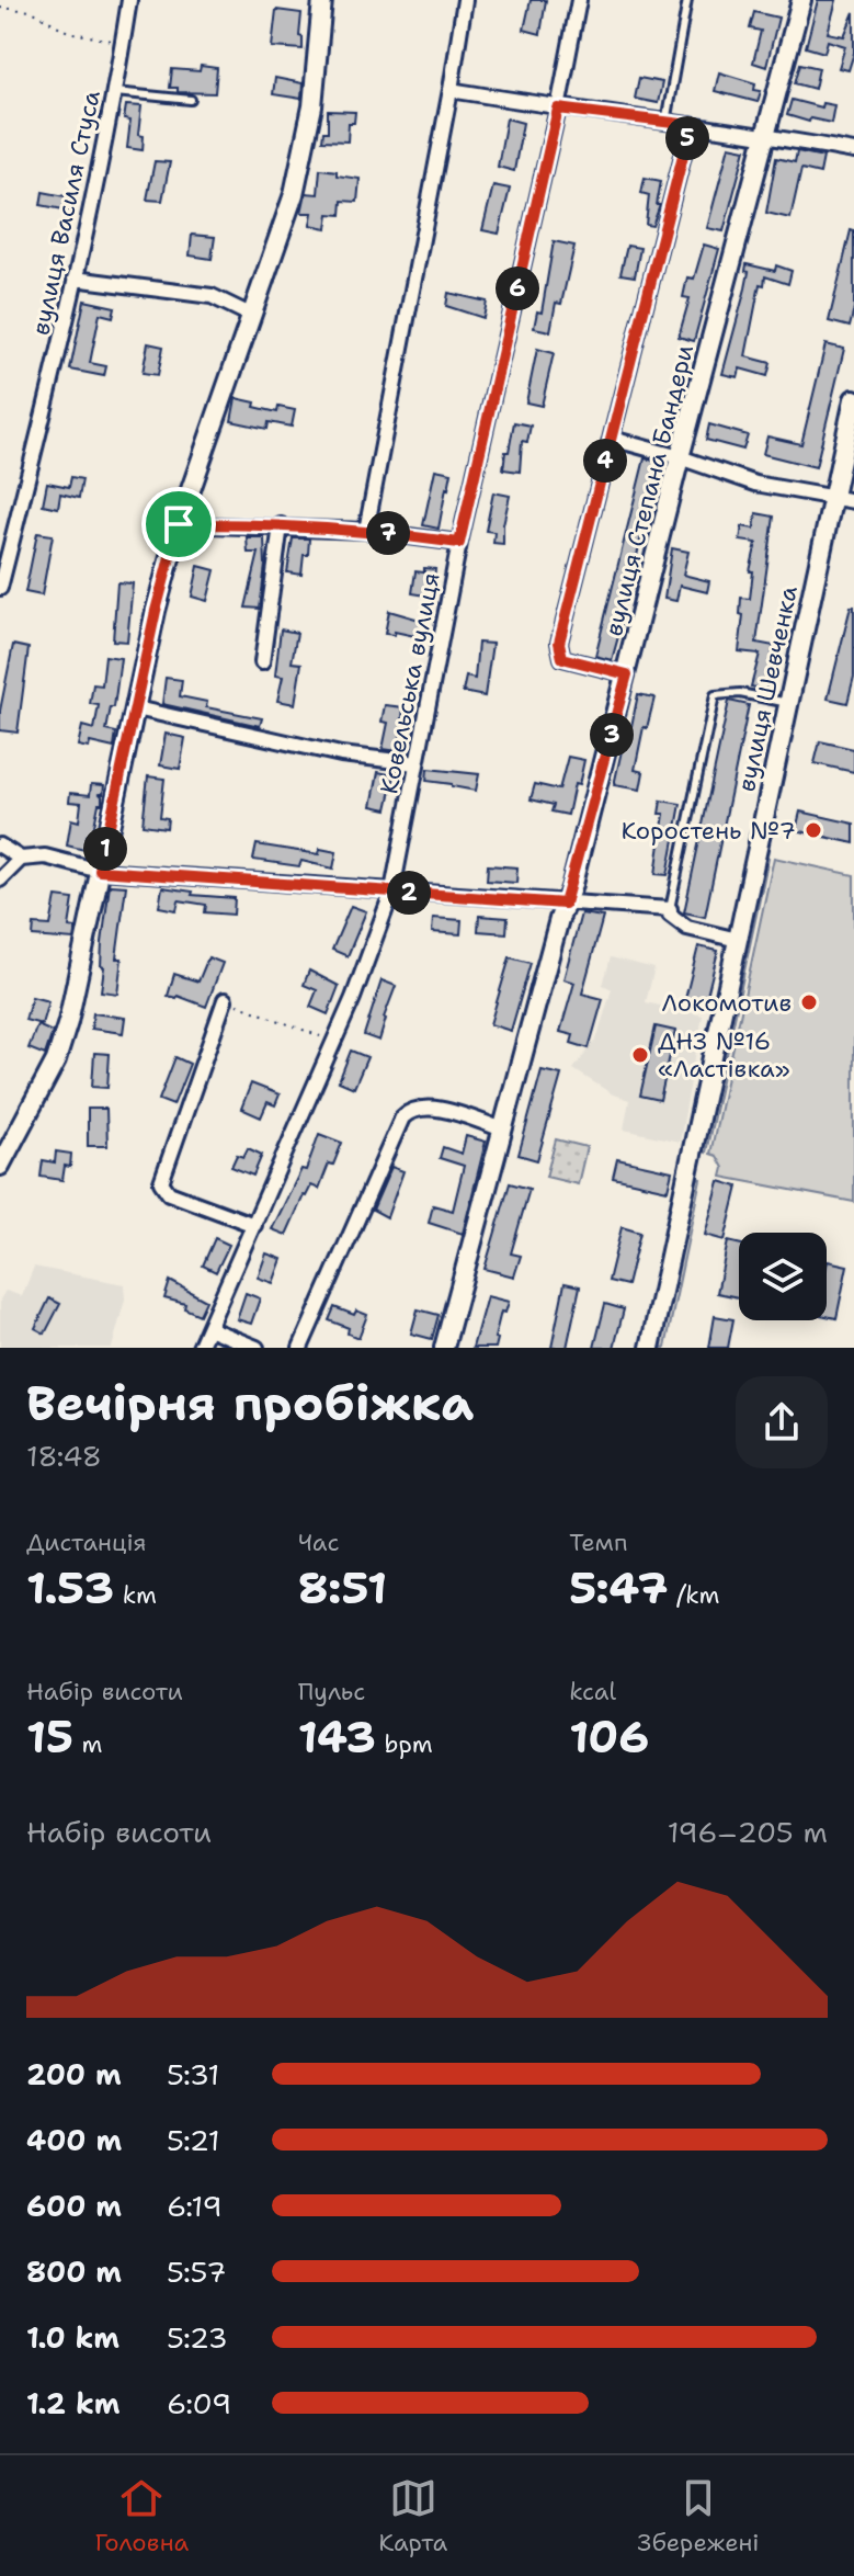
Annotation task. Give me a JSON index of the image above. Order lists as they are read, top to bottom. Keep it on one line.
{"streets":{"street":["вулиця Василя Стуса","вулиця Степана Бандери","Ковельська вулиця","вулиця Шевченка"]},"places":["Коростень №7","Локомотив","ДНЗ №16 «Ластівка»"],"page":{"pins":["5","6","4","7","3","1","2"],"heading":["Вечірня пробіжка","18:48"],"stats":[["Дистанція","1.53 km"],["Час","8:51"],["Темп","5:47 /km"],["Набір висоти","15 m"],["Пульс","143 bpm"],["kcal","106"]],"chart":["Набір висоти","196–205 m"],"list":[{"name":"200 m","note":"5:31"},{"name":"400 m","note":"5:21"},{"name":"600 m","note":"6:19"},{"name":"800 m","note":"5:57"},{"name":"1.0 km","note":"5:23"},{"name":"1.2 km","note":"6:09"}],"tabs":["Головна","Карта","Збережені"]}}
